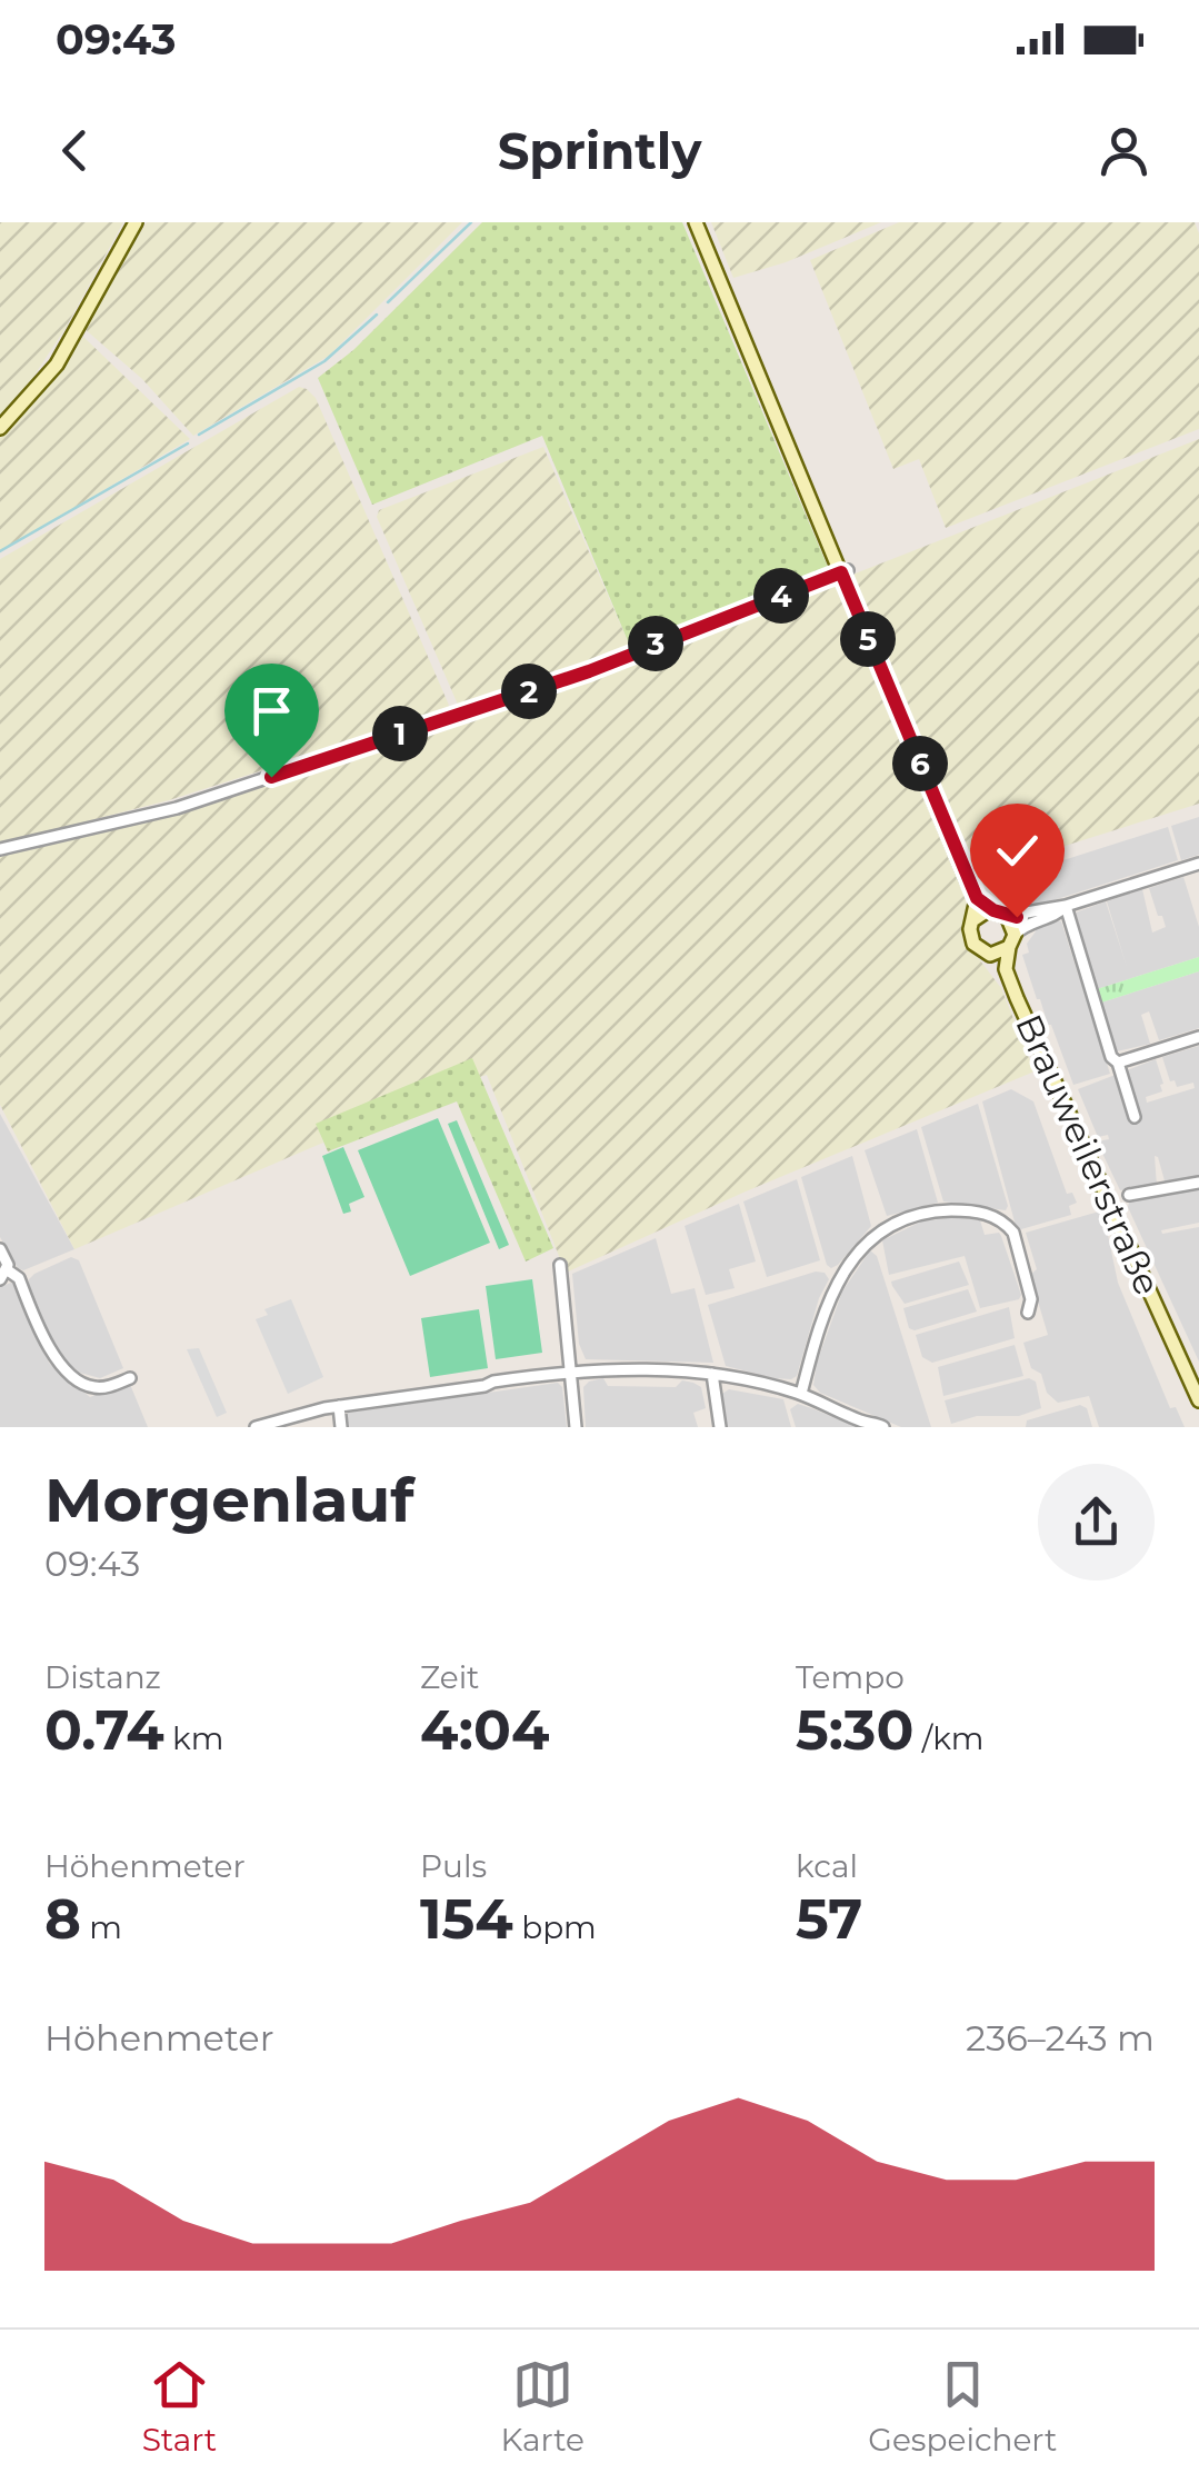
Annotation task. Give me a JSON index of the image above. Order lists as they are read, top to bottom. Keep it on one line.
{"streets":{"main road":["Brauweilerstraße"]},"page":{"status":"09:43","header":"Sprintly","pins":["4","5","3","2","1","6"],"heading":["Morgenlauf","09:43"],"stats":[["Distanz","0.74 km"],["Zeit","4:04"],["Tempo","5:30 /km"],["Höhenmeter","8 m"],["Puls","154 bpm"],["kcal","57"]],"chart":["Höhenmeter","236–243 m"],"tabs":["Start","Karte","Gespeichert"]}}
